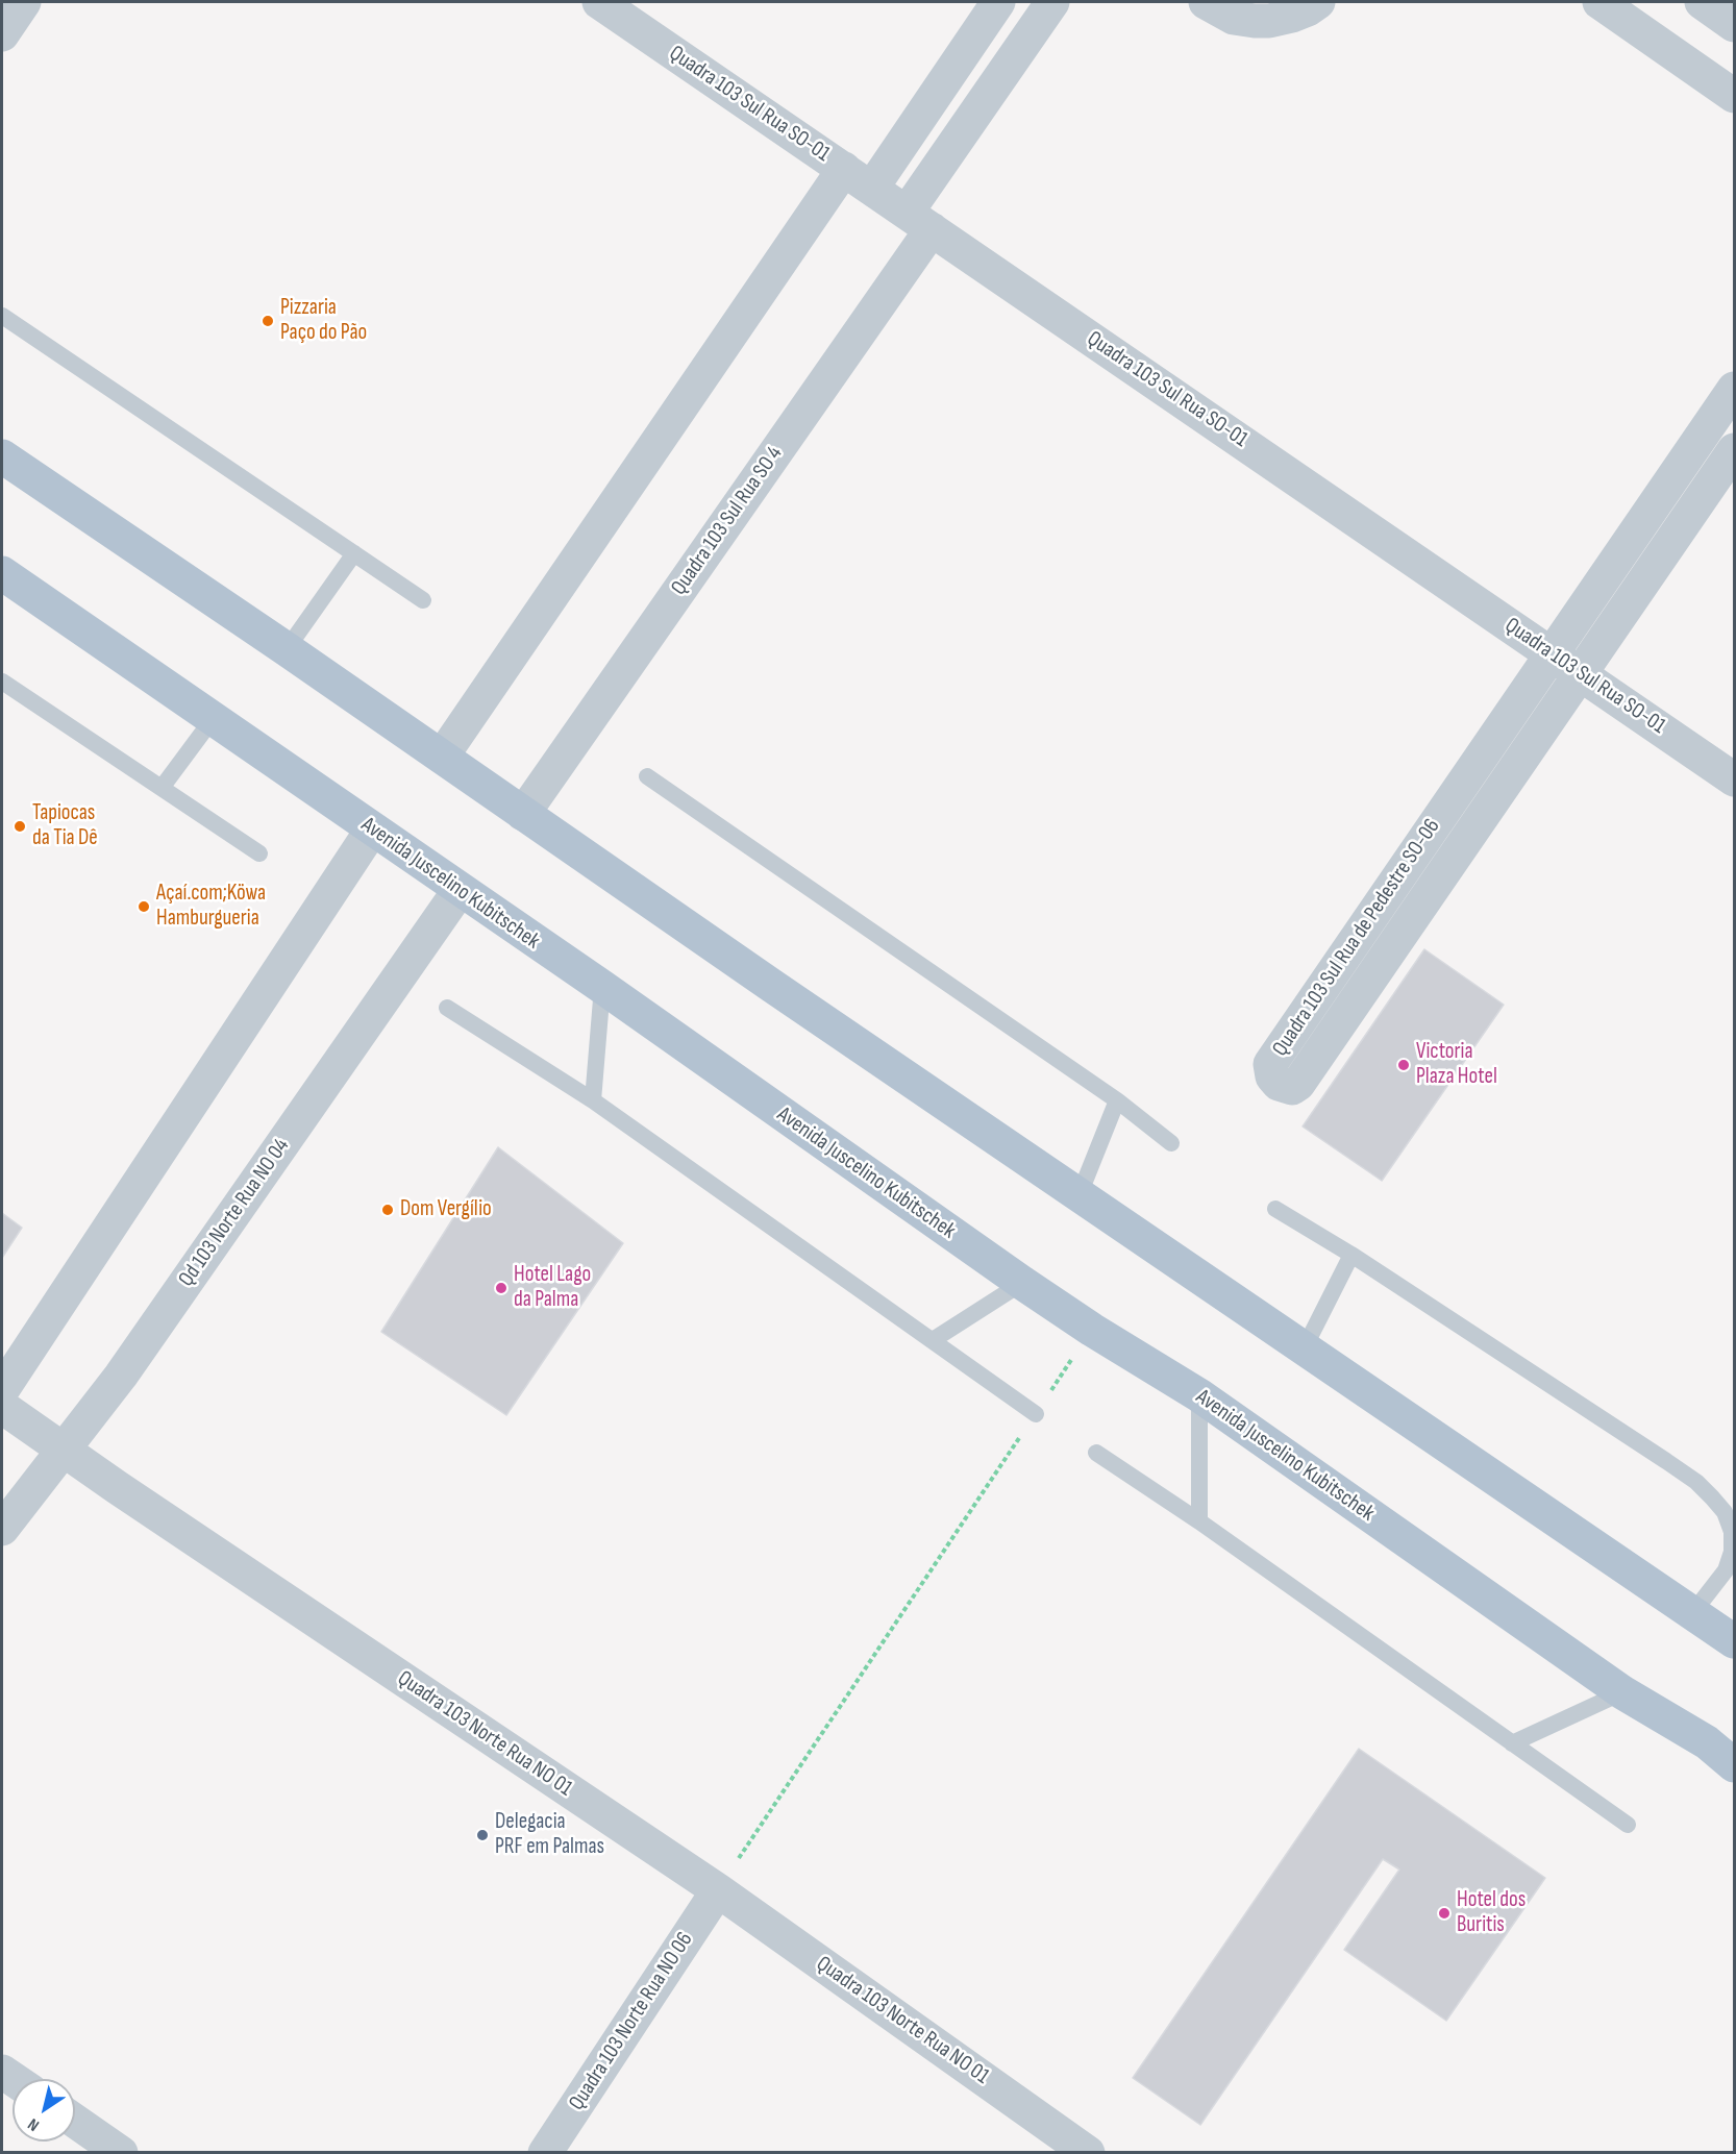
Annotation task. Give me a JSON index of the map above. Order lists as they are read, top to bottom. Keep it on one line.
{"streets":{"main road":["Avenida Juscelino Kubitschek"],"street":["Quadra 103 Sul Rua SO-01","Quadra 103 Sul Rua SO 4","Quadra 103 Sul Rua de Pedestre SO-06","Qd 103 Norte Rua NO 04","Quadra 103 Norte Rua NO 01","Quadra 103 Norte Rua NO 06"]},"crossings":[["Quadra 103 Sul Rua SO-01","Quadra 103 Sul Rua SO 4"],["Quadra 103 Sul Rua SO-01","Quadra 103 Sul Rua de Pedestre SO-06"],["Avenida Juscelino Kubitschek","Qd 103 Norte Rua NO 04"],["Qd 103 Norte Rua NO 04","Quadra 103 Norte Rua NO 01"],["Quadra 103 Norte Rua NO 01","Quadra 103 Norte Rua NO 06"]],"places":["Pizzaria Paço do Pão","Tapiocas da Tia Dê","Açaí.com;Köwa Hamburgueria","Victoria Plaza Hotel","Dom Vergílio","Hotel Lago da Palma","Delegacia PRF em Palmas","Hotel dos Buritis"],"north":"bottom left"}
